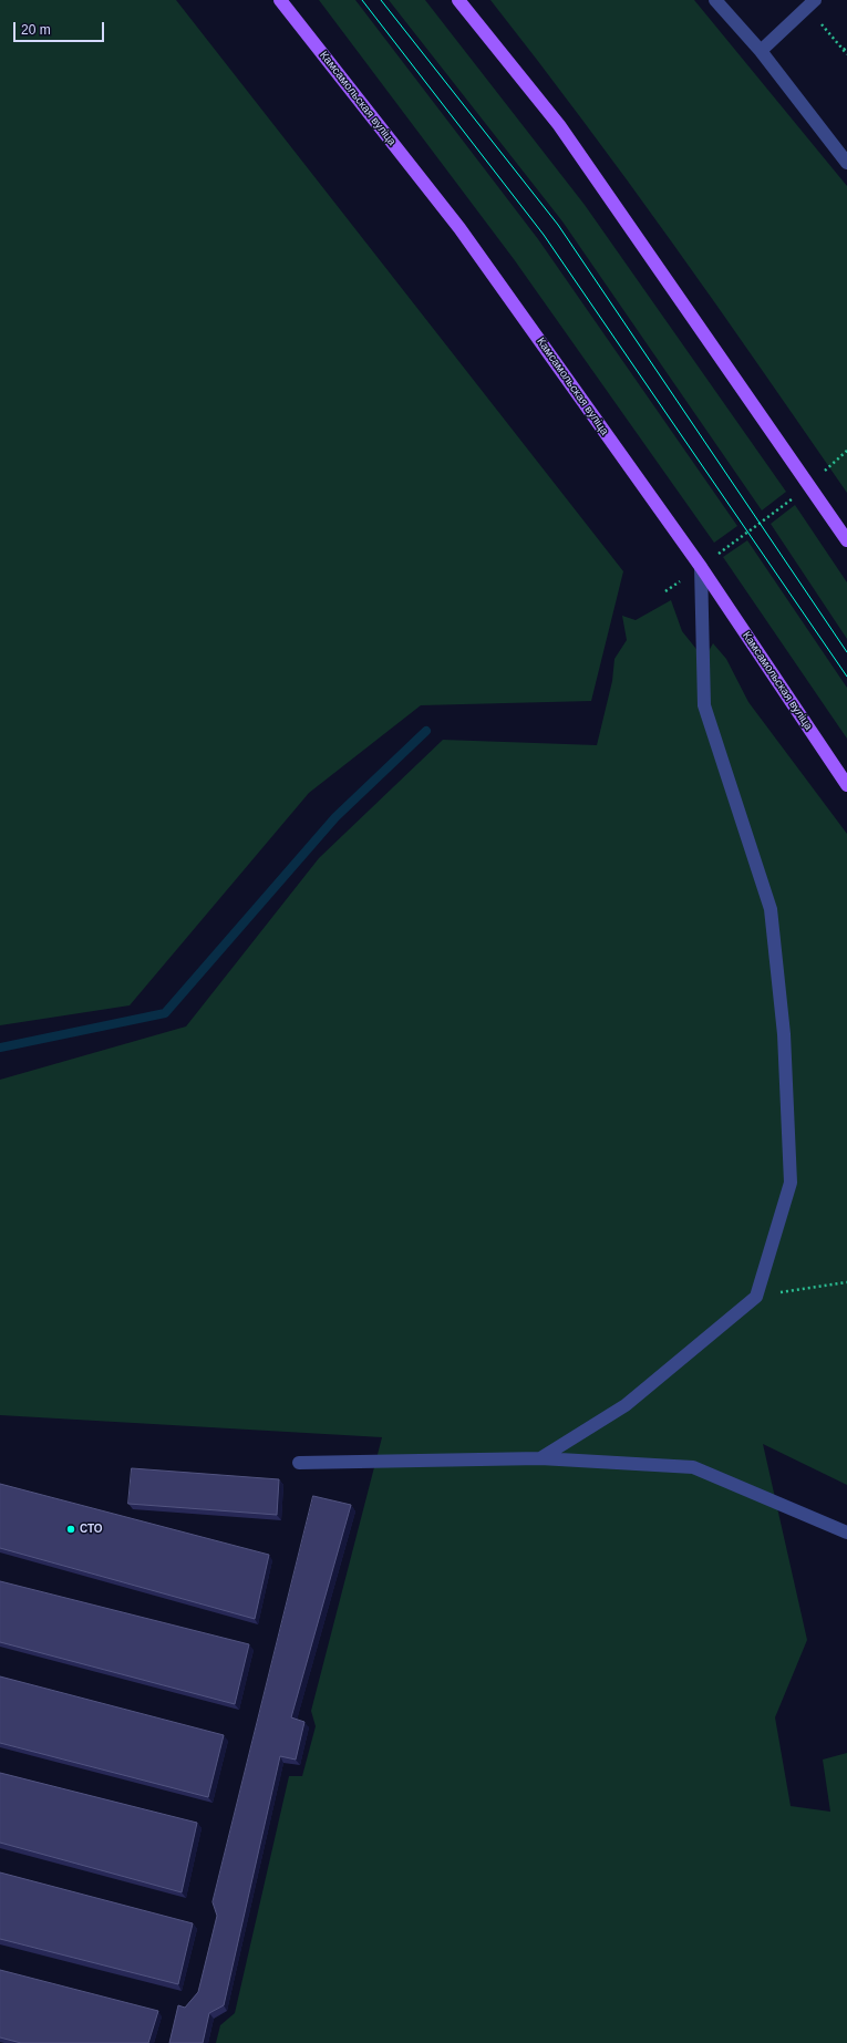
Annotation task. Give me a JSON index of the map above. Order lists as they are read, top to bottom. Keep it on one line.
{"streets":{"main road":["Камсамольская вуліца"]},"places":["СТО"],"scale_bar":"20 m"}
